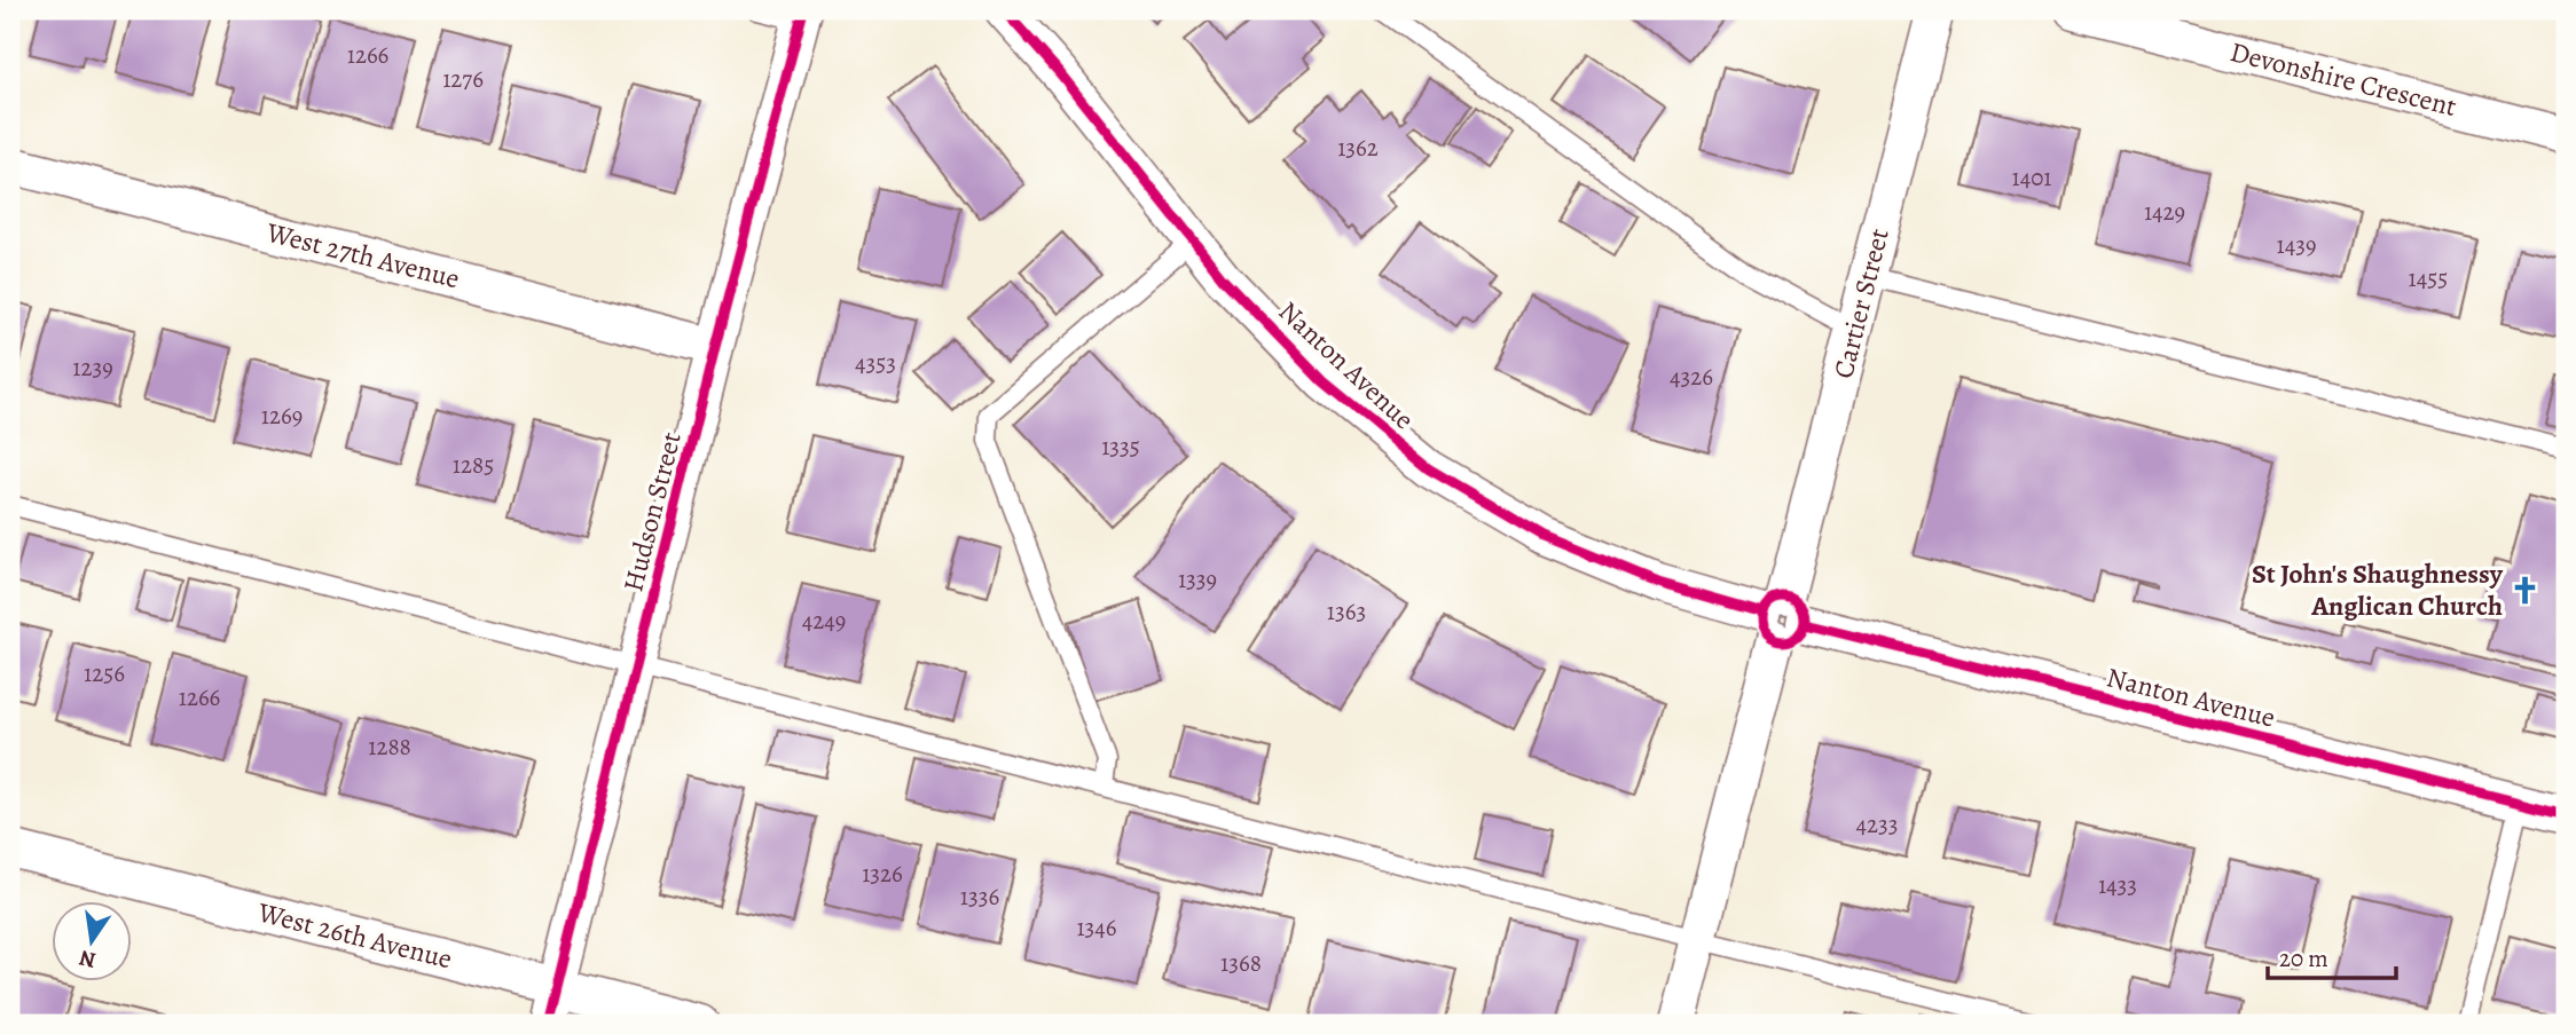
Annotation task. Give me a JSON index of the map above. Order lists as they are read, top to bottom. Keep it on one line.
{"streets":{"street":["Devonshire Crescent","West 27th Avenue","Cartier Street","Nanton Avenue","Hudson Street","West 26th Avenue"]},"crossings":[["West 27th Avenue","Hudson Street"],["Cartier Street","Nanton Avenue"],["Hudson Street","West 26th Avenue"]],"places":{"church":["St John's Shaughnessy Anglican Church"]},"house_numbers":["1266","1276","1362","1401","1429","1439","1455","4353","1239","4326","1269","1335","1285","1339","1363","4249","1256","1266","1288","4233","1326","1433","1336","1346","1368"],"scale_bar":"20 m","north":"bottom"}
